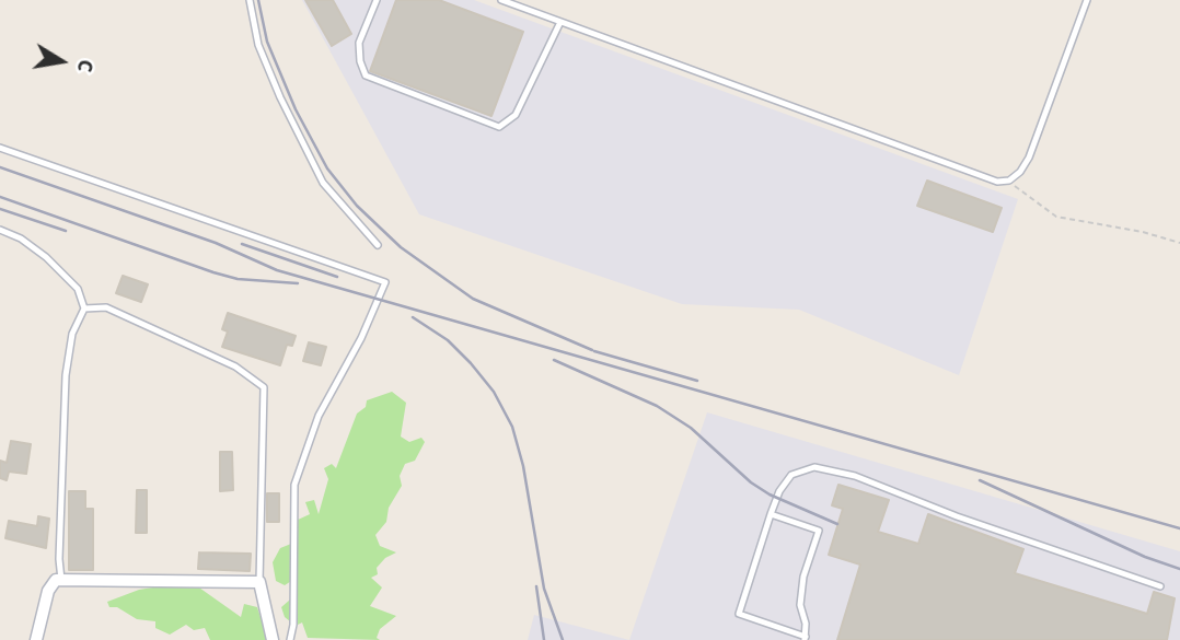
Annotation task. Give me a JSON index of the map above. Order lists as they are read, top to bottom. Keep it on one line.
{"north":"right"}
